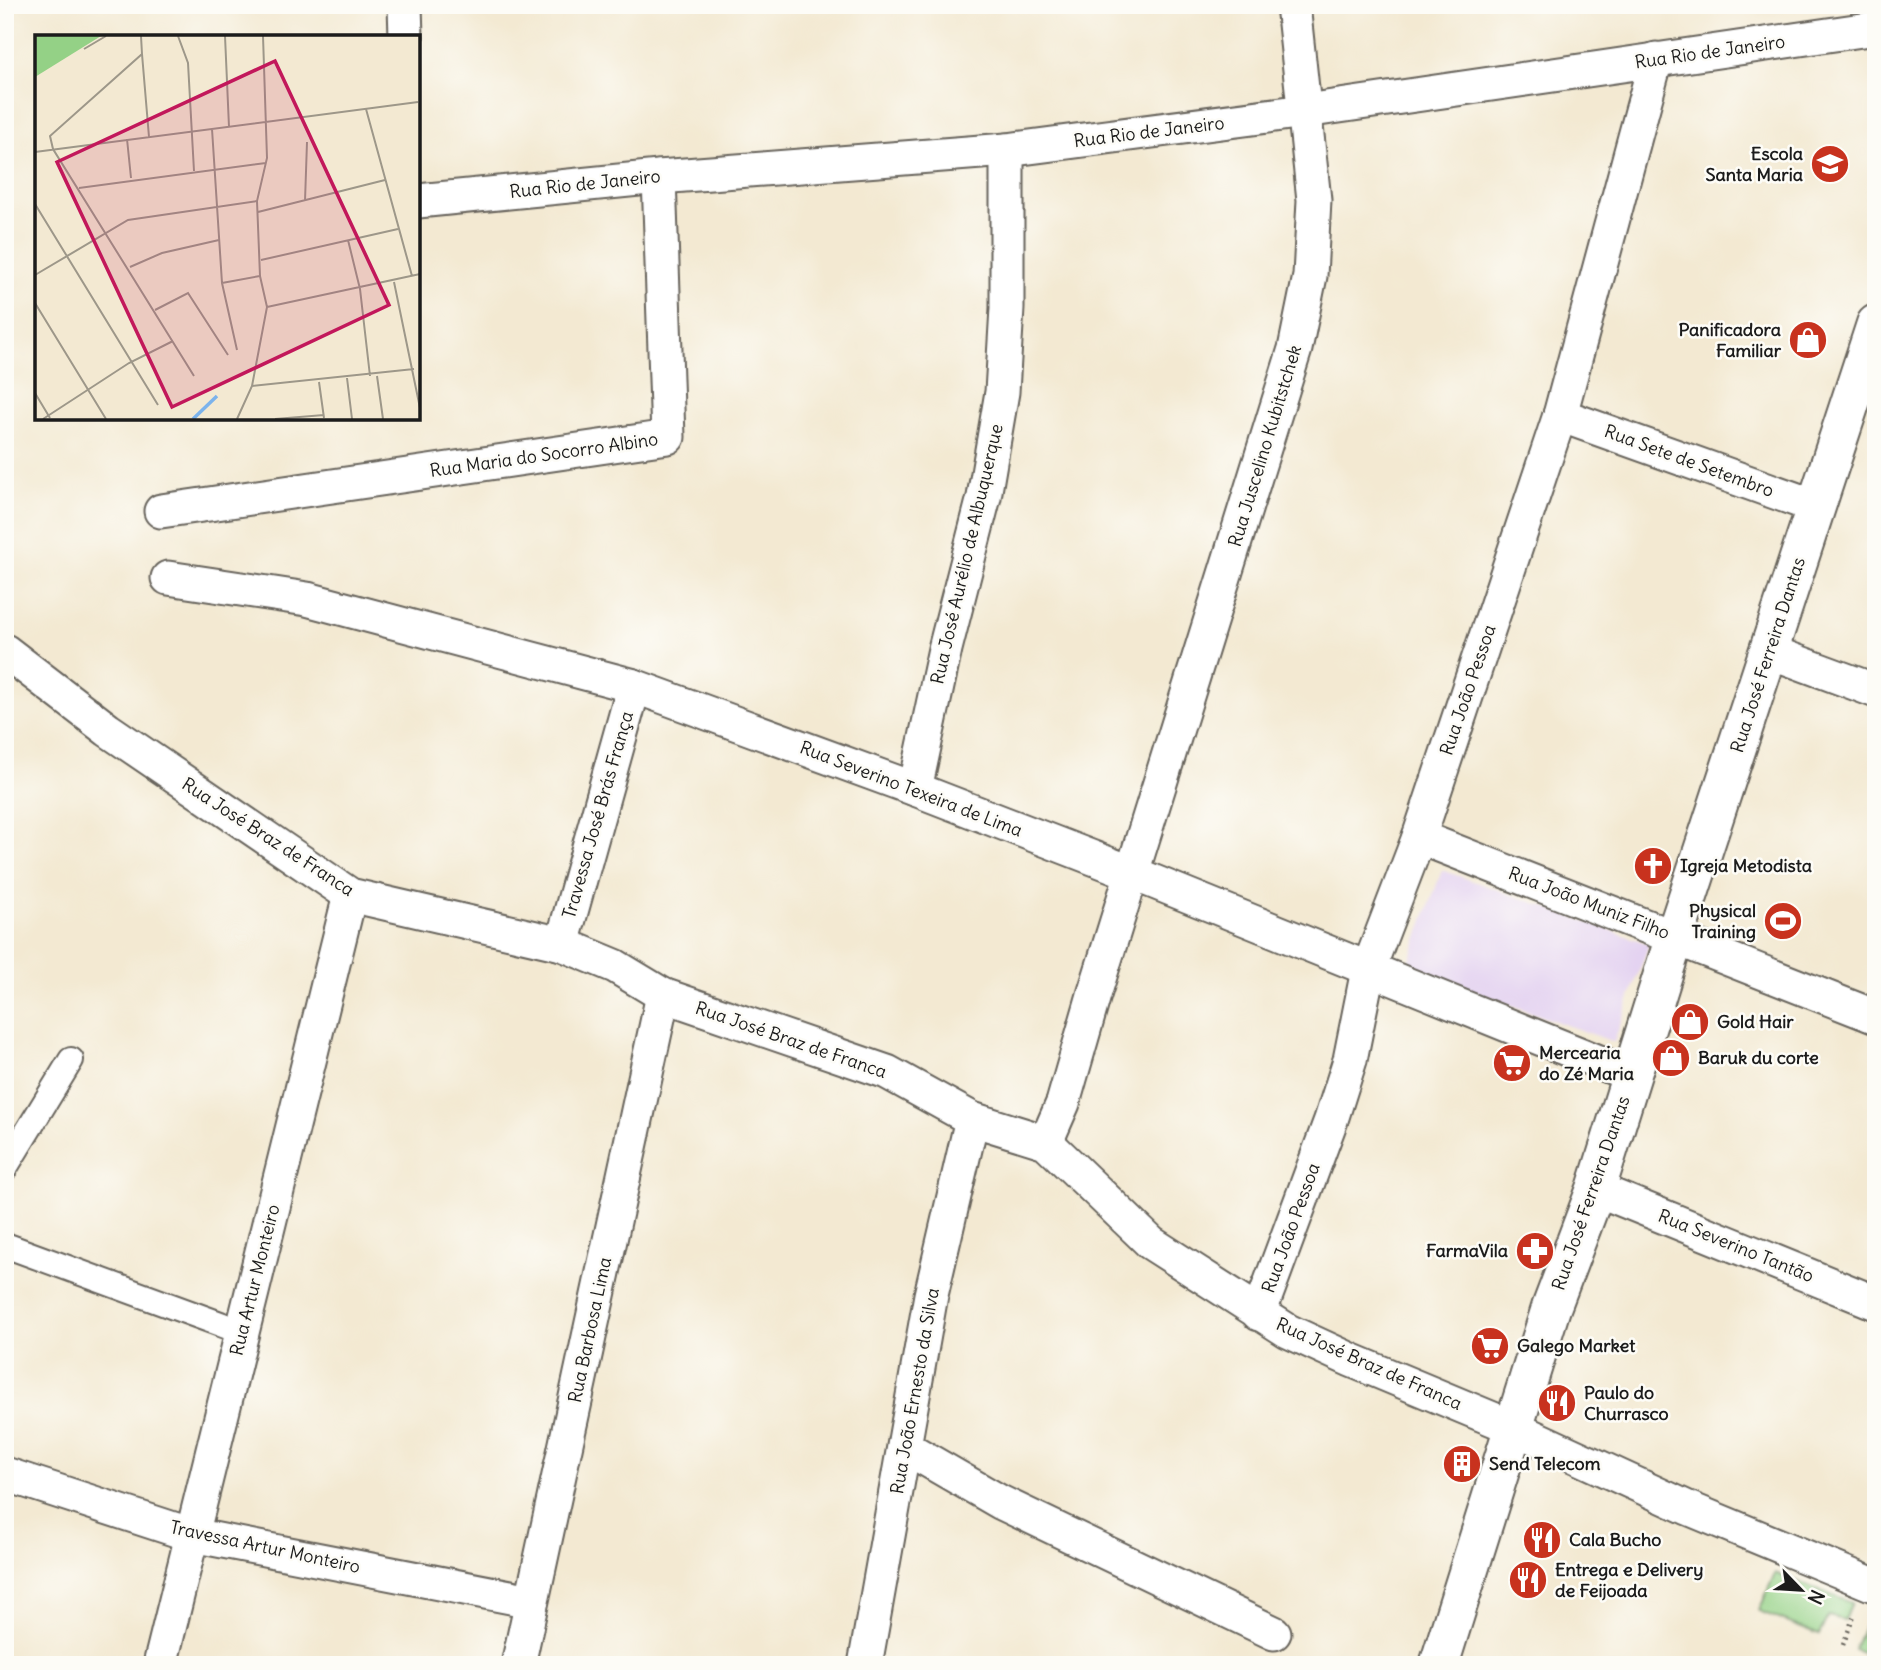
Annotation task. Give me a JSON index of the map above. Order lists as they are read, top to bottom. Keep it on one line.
{"streets":{"street":["Rua Rio de Janeiro","Rua Juscelino Kubitstchek","Rua Maria do Socorro Albino","Rua Sete de Setembro","Rua José Aurélio de Albuquerque","Rua José Ferreira Dantas","Rua João Pessoa","Rua Severino Texeira de Lima","Travessa José Brás França","Rua José Braz de Franca","Rua João Muniz Filho","Rua Severino Tantão","Rua Artur Monteiro","Rua Barbosa Lima","Rua João Ernesto da Silva","Travessa Artur Monteiro"]},"crossings":[["Rua Rio de Janeiro","Rua Juscelino Kubitstchek"],["Rua Rio de Janeiro","Rua Maria do Socorro Albino"],["Rua Rio de Janeiro","Rua José Aurélio de Albuquerque"],["Rua Rio de Janeiro","Rua João Pessoa"],["Rua Juscelino Kubitstchek","Rua Severino Texeira de Lima"],["Rua Sete de Setembro","Rua José Ferreira Dantas"],["Rua Sete de Setembro","Rua João Pessoa"],["Rua José Aurélio de Albuquerque","Rua Severino Texeira de Lima"],["Rua José Ferreira Dantas","Rua Severino Texeira de Lima"],["Rua José Ferreira Dantas","Rua José Braz de Franca"],["Rua José Ferreira Dantas","Rua João Muniz Filho"],["Rua José Ferreira Dantas","Rua Severino Tantão"],["Rua João Pessoa","Rua Severino Texeira de Lima"],["Rua João Pessoa","Rua José Braz de Franca"],["Rua João Pessoa","Rua João Muniz Filho"],["Rua Severino Texeira de Lima","Travessa José Brás França"],["Travessa José Brás França","Rua José Braz de Franca"],["Rua José Braz de Franca","Rua Artur Monteiro"],["Rua José Braz de Franca","Rua Barbosa Lima"],["Rua José Braz de Franca","Rua João Ernesto da Silva"],["Rua Artur Monteiro","Travessa Artur Monteiro"],["Rua Barbosa Lima","Travessa Artur Monteiro"]],"places":{"school or university":["Escola Santa Maria"],"shop":["Panificadora Familiar","Gold Hair","Baruk du corte"],"church":["Igreja Metodista"],"sports":["Physical Training"],"supermarket":["Mercearia do Zé Maria","Galego Market"],"pharmacy":["FarmaVila"],"restaurant":["Paulo do Churrasco","Cala Bucho","Entrega e Delivery de Feijoada"],"building":["Send Telecom"]},"north":"bottom right"}
